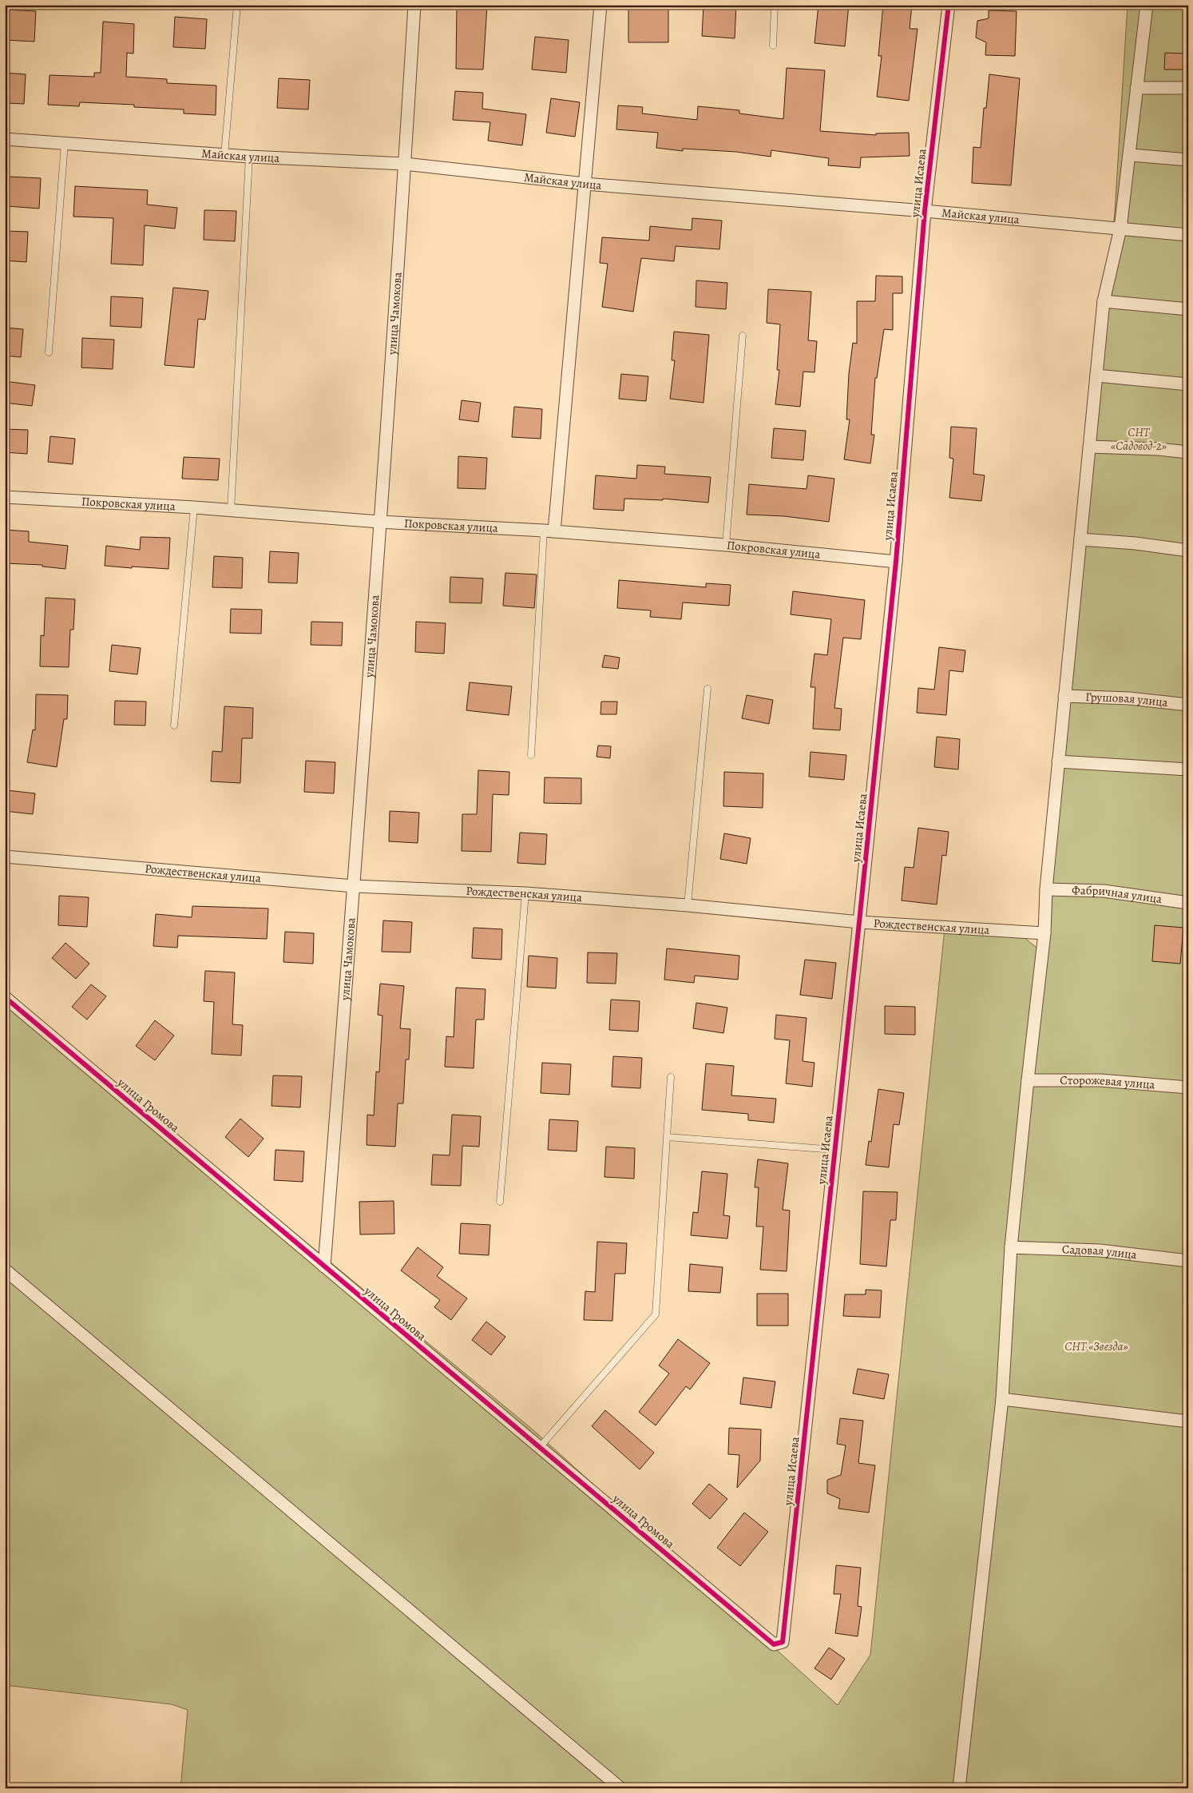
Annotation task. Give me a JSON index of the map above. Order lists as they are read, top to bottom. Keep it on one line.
{"streets":{"street":["Майская улица","улица Исаева","улица Чамокова","Покровская улица","Грушовая улица","Рождественская улица","Фабричная улица","Сторожевая улица","улица Громова","Садовая улица"]},"crossings":[["Майская улица","улица Исаева"],["Майская улица","улица Чамокова"],["улица Исаева","Покровская улица"],["улица Исаева","Рождественская улица"],["улица Исаева","улица Громова"],["улица Чамокова","Покровская улица"],["улица Чамокова","Рождественская улица"],["улица Чамокова","улица Громова"]],"parks":["СНТ «Садовод-2»","СНТ «Звезда»"]}
